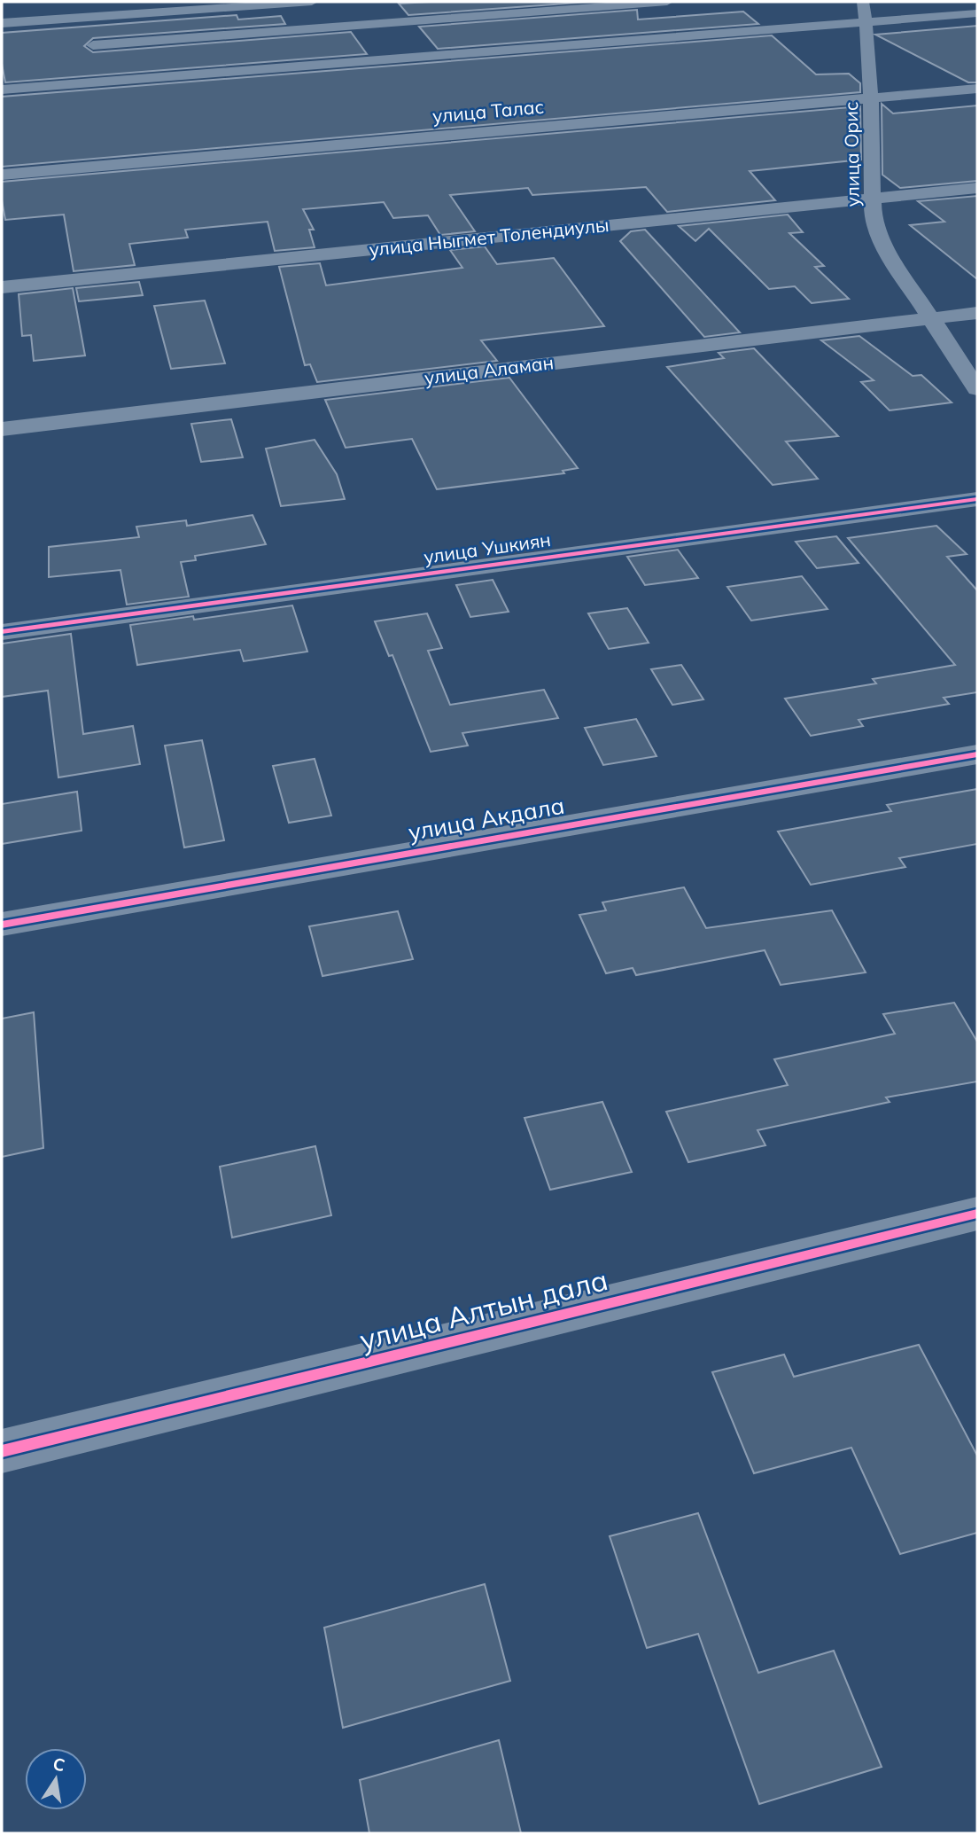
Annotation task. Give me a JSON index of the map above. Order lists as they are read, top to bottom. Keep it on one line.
{"streets":{"street":["улица Талас","улица Орис","улица Ныгмет Толендиулы","улица Аламан","улица Ушкиян","улица Акдала","улица Алтын дала"]},"crossings":[["улица Талас","улица Орис"],["улица Орис","улица Ныгмет Толендиулы"],["улица Орис","улица Аламан"]],"north":"top"}
